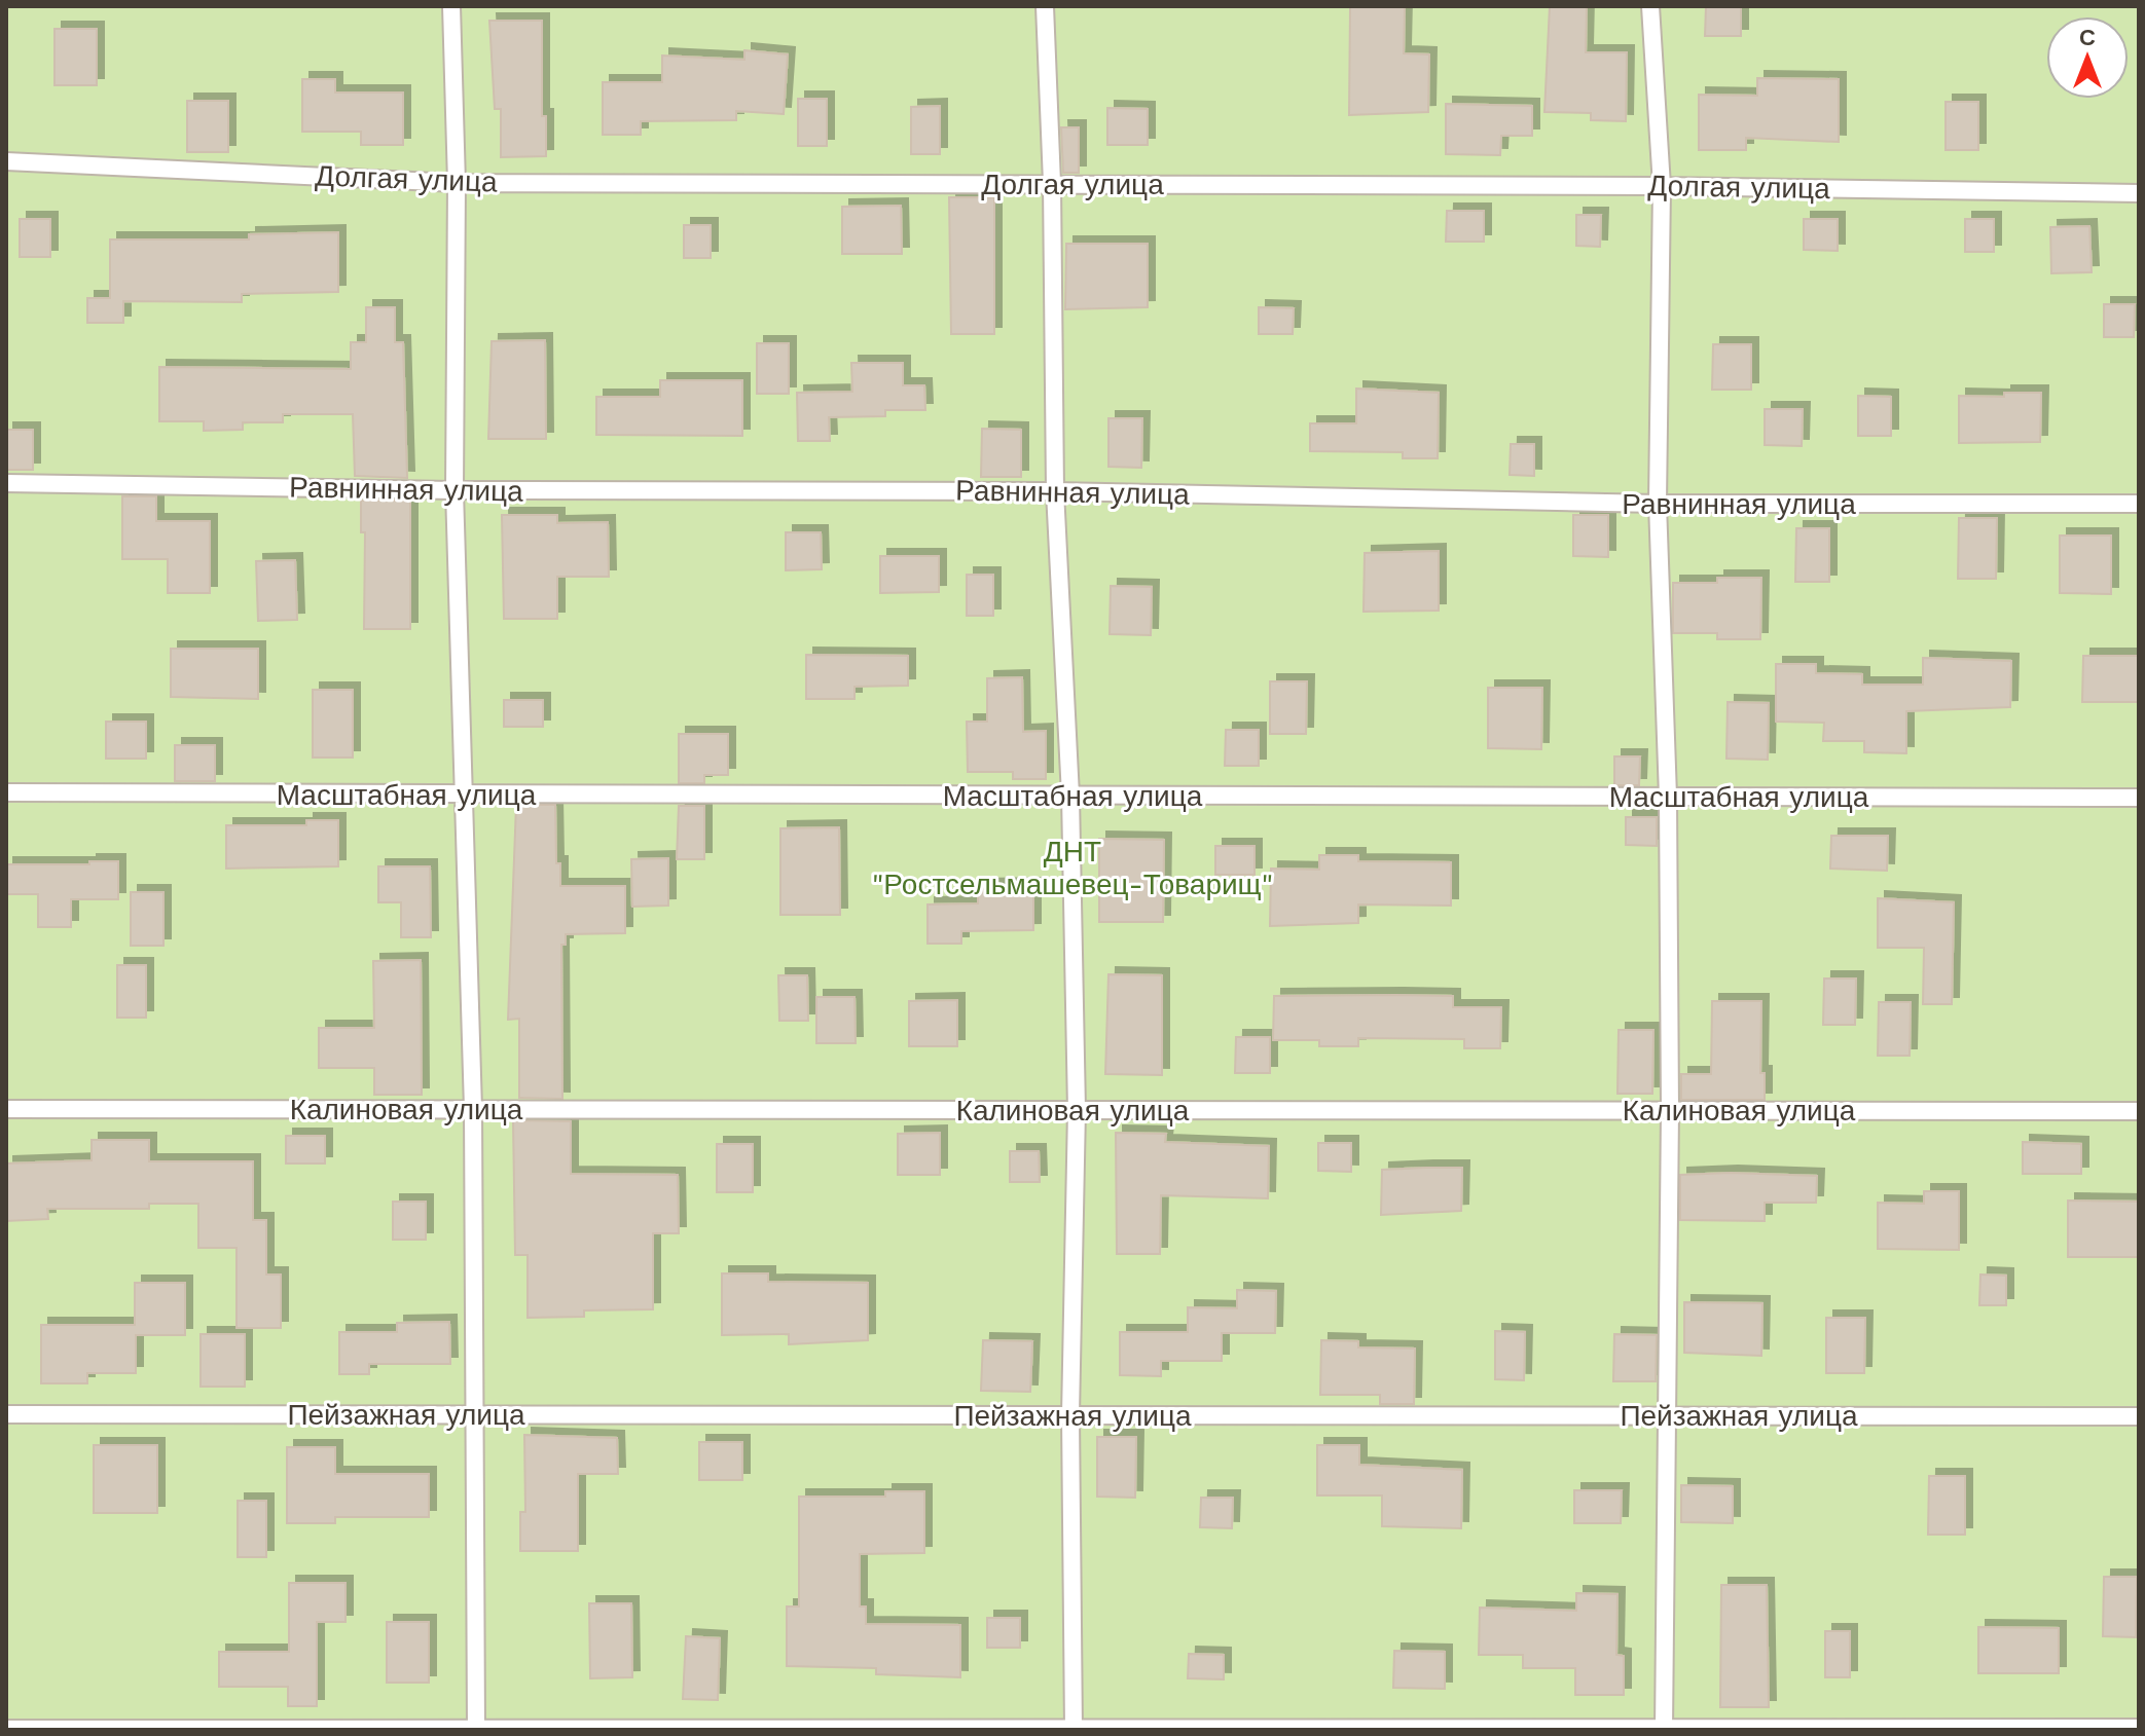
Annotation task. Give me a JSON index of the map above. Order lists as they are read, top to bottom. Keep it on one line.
{"streets":{"lane":["Долгая улица","Равнинная улица","Масштабная улица","Калиновая улица","Пейзажная улица"]},"parks":["ДНТ \"Ростсельмашевец-Товарищ\""],"north":"top"}
